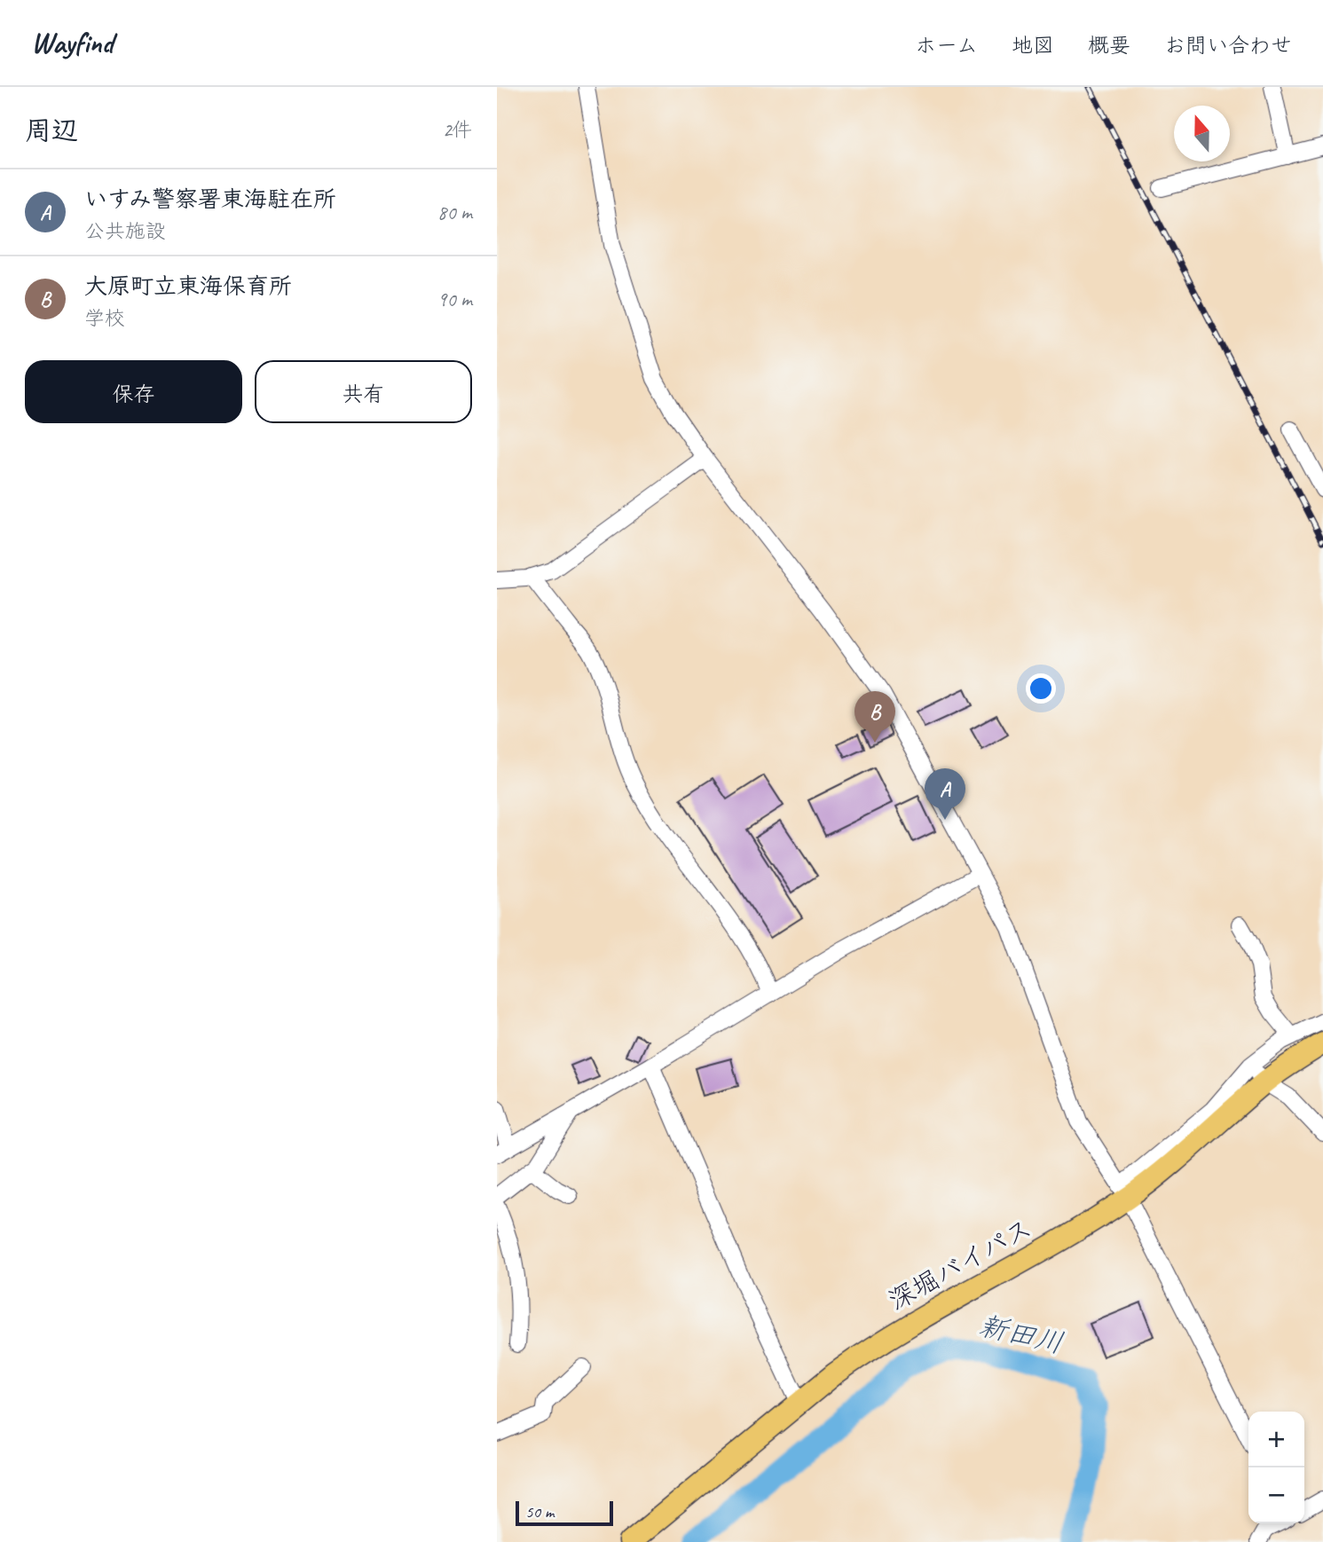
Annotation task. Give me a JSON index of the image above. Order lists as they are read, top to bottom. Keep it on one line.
{"streets":{"highway":["深堀バイパス"]},"water":["新田川"],"scale_bar":"50 m","north":"top","page":{"header":"Wayfind","nav":["ホーム","地図","概要","お問い合わせ"],"heading":["周辺","2件"],"list":[{"mark":"A","name":"いすみ警察署東海駐在所","note":"公共施設","value":"80 m"},{"mark":"B","name":"大原町立東海保育所","note":"学校","value":"90 m"}],"buttons":["保存","共有"],"pins":["B","A"],"map_buttons":["+","−"],"scale":"50 m"}}
